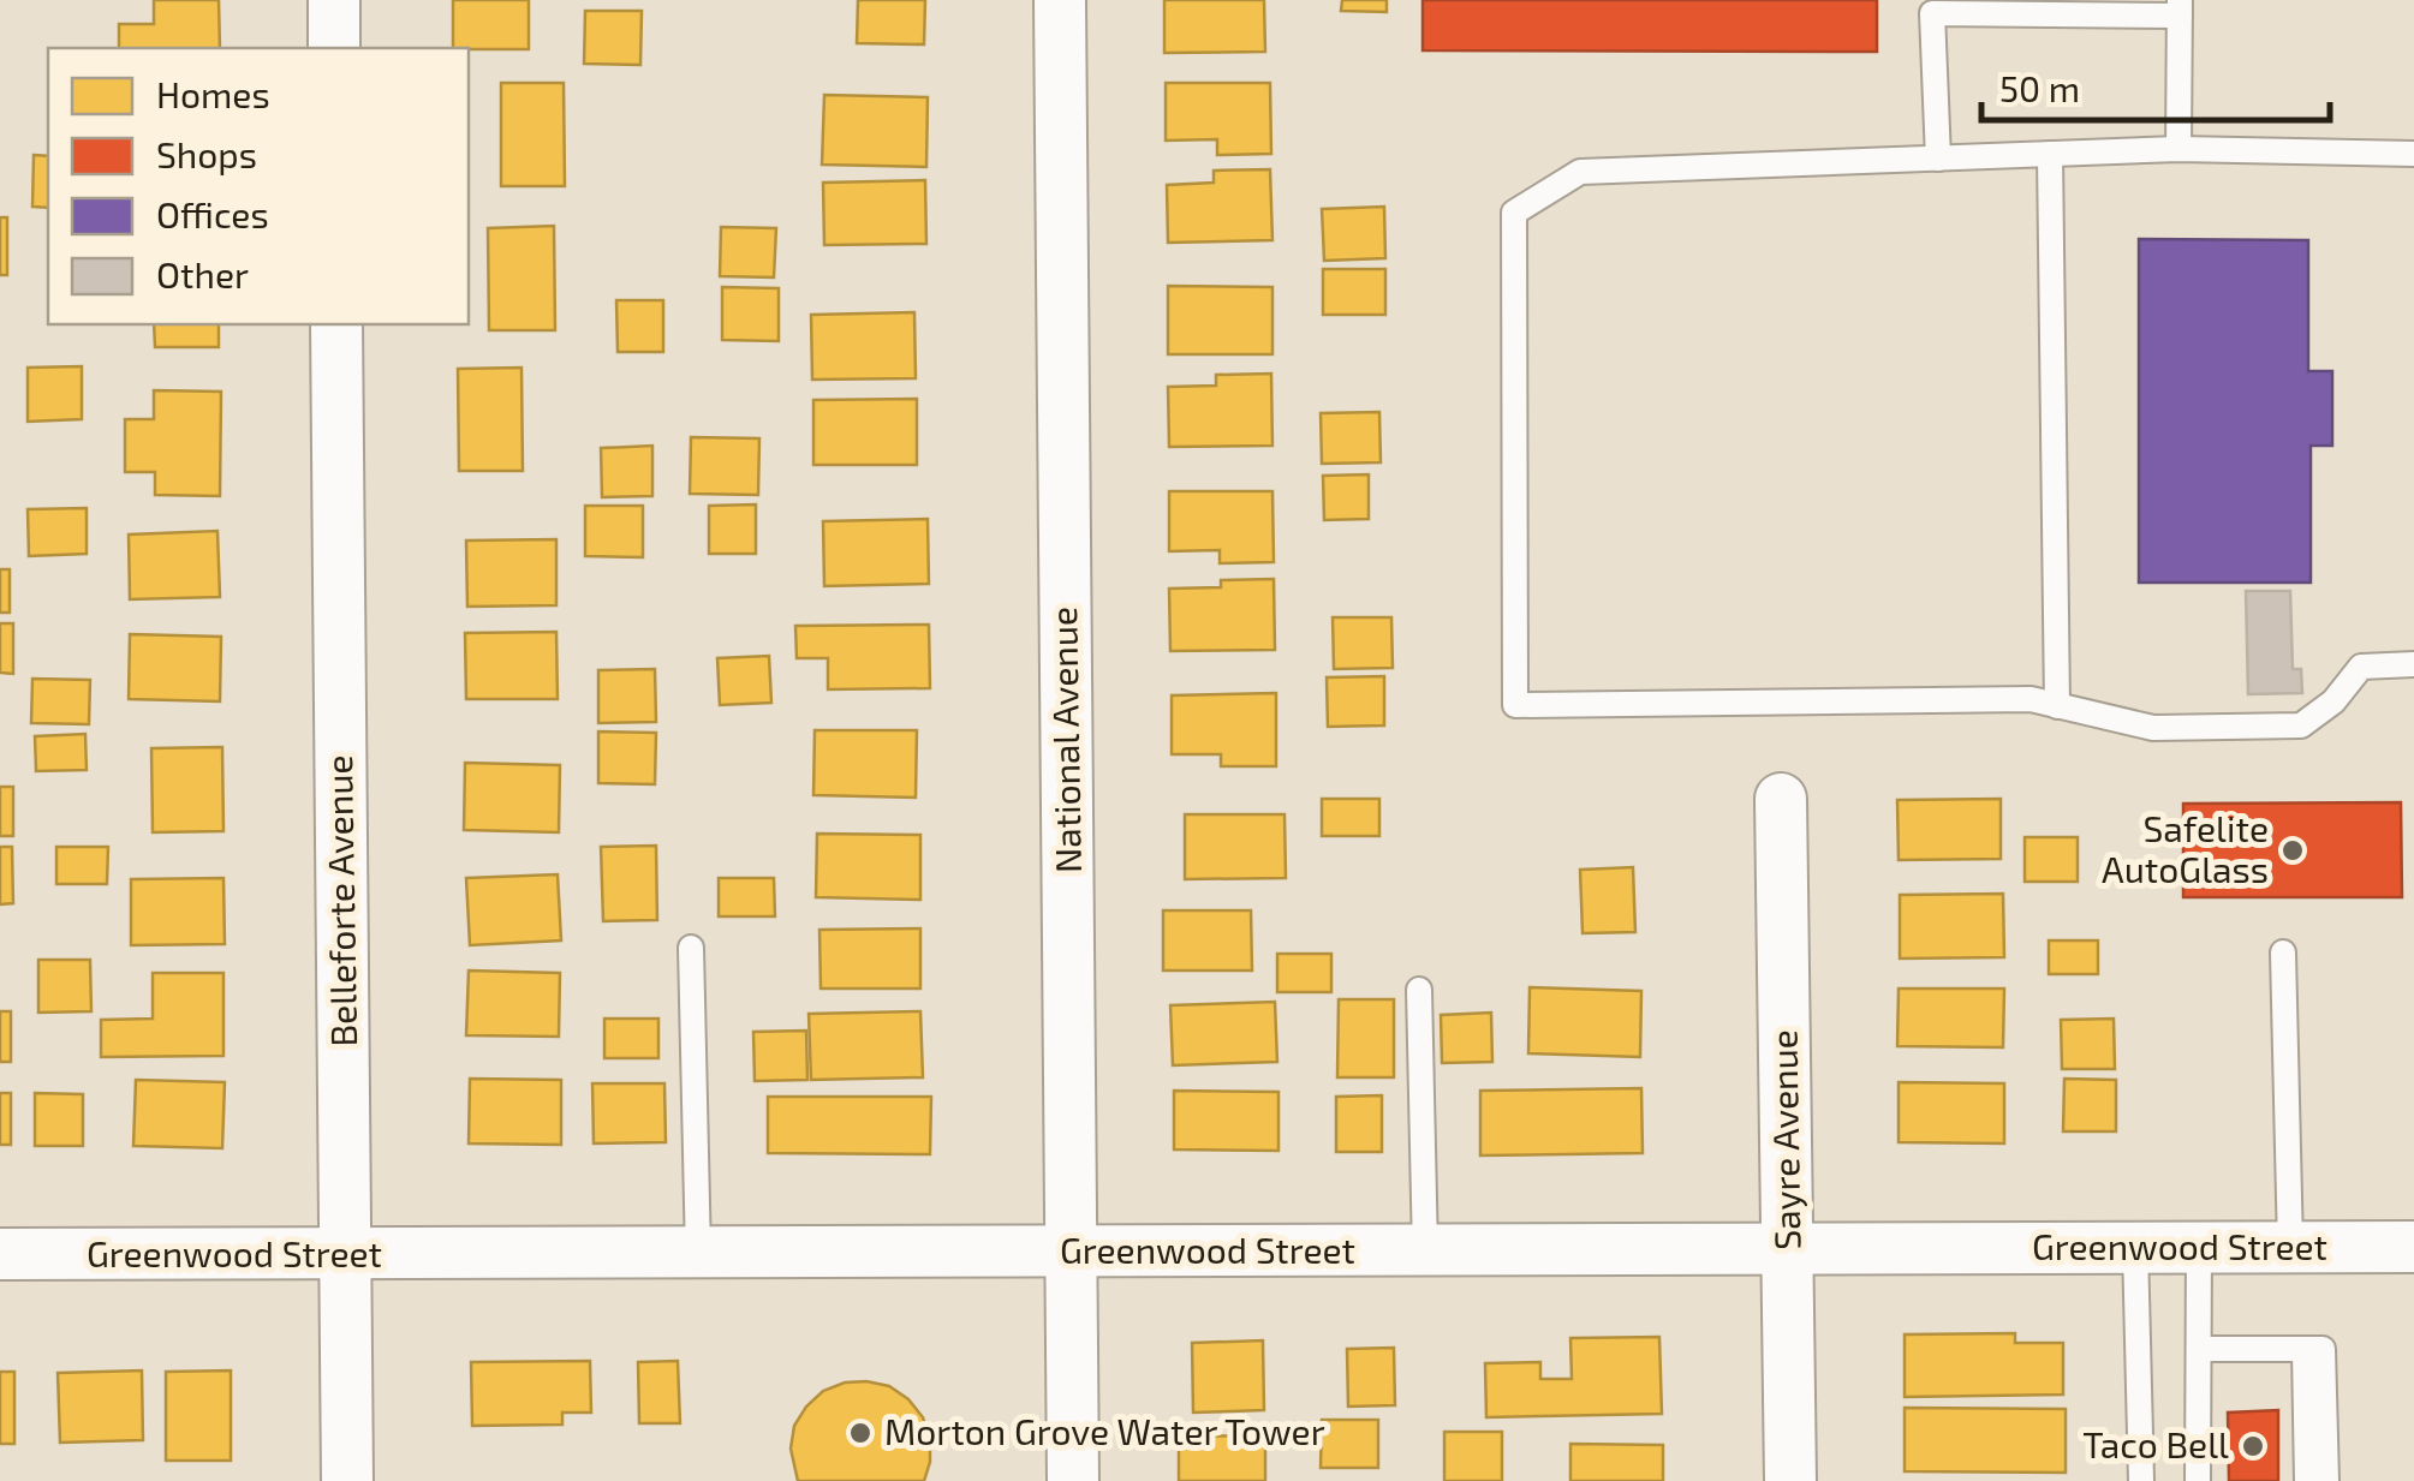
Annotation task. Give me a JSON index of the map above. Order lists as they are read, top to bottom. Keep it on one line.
{"streets":{"street":["National Avenue","Belleforte Avenue","Sayre Avenue","Greenwood Street"]},"crossings":[["National Avenue","Greenwood Street"],["Belleforte Avenue","Greenwood Street"],["Sayre Avenue","Greenwood Street"]],"places":["Safelite AutoGlass","Morton Grove Water Tower","Taco Bell"],"legend":["Homes","Shops","Offices","Other"],"scale_bar":"50 m"}
